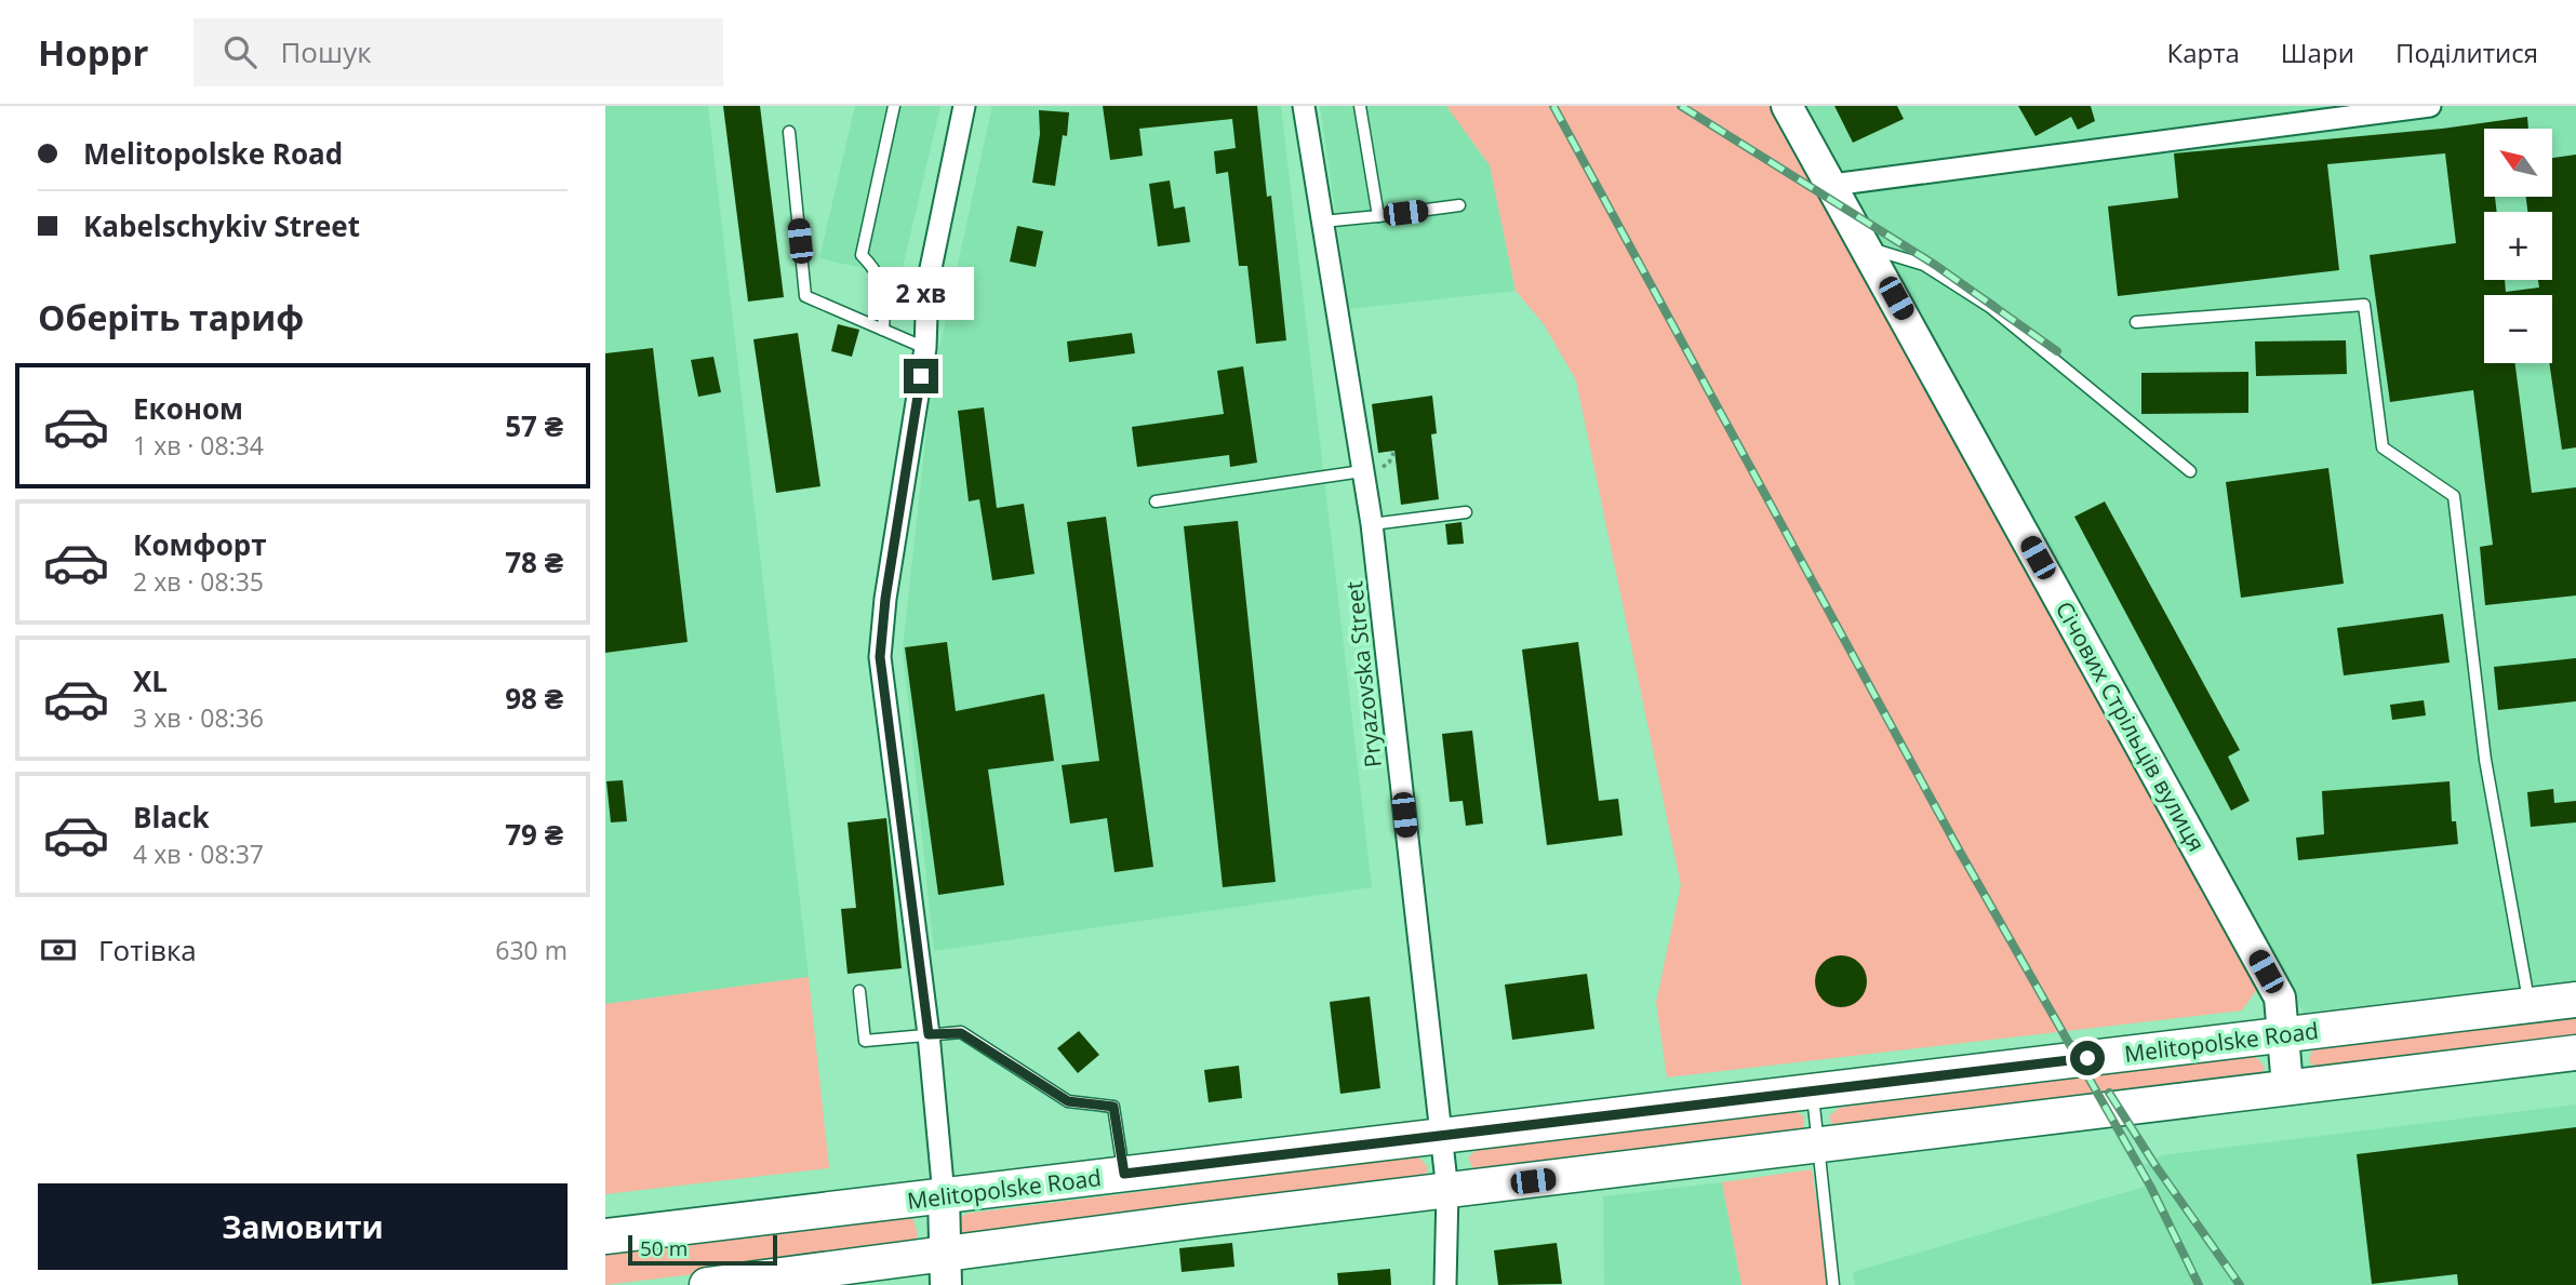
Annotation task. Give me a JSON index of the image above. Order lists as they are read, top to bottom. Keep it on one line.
{"streets":{"main road":["Melitopolske Road"],"street":["Pryazovska Street","Січових Стрільців вулиця"]},"crossings":[["Pryazovska Street","Melitopolske Road"],["Січових Стрільців вулиця","Melitopolske Road"]],"scale_bar":"50 m","north":"top left","page":{"header":"Hoppr","search":"Пошук","nav":["Карта","Шари","Поділитися"],"banner":["Melitopolske Road","Kabelschykiv Street"],"map_buttons":["+","−"],"bubble":"2 хв","heading":"Оберіть тариф","list":[{"name":"Економ","note":"1 хв · 08:34","value":"57 ₴"},{"name":"Комфорт","note":"2 хв · 08:35","value":"78 ₴"},{"name":"XL","note":"3 хв · 08:36","value":"98 ₴"},{"name":"Black","note":"4 хв · 08:37","value":"79 ₴"}],"pay":["Готівка","630 m"],"buttons":"Замовити","scale":"50 m"}}
